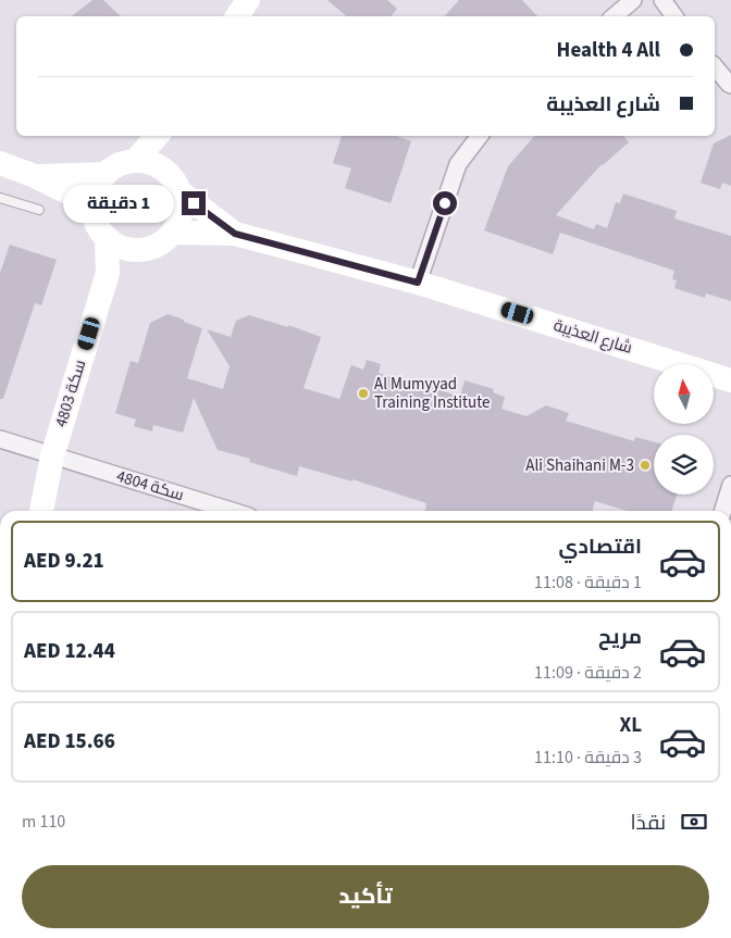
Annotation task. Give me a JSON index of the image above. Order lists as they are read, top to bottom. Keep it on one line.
{"streets":{"street":["شارع العذيبة","سكة 4803","سكة 4804"]},"crossings":[["شارع العذيبة","سكة 4803"],["سكة 4803","سكة 4804"]],"places":["Al Mumyyad Training Institute","Ali Shaihani M-3"],"north":"top","page":{"banner":["Health 4 All","شارع العذيبة"],"bubble":"1 دقيقة","list":[{"name":"اقتصادي","note":"1 دقيقة · 11:08","value":"AED 9.21"},{"name":"مريح","note":"2 دقيقة · 11:09","value":"AED 12.44"},{"name":"XL","note":"3 دقيقة · 11:10","value":"AED 15.66"}],"pay":["نقدًا","110 m"],"buttons":"تأكيد"}}
